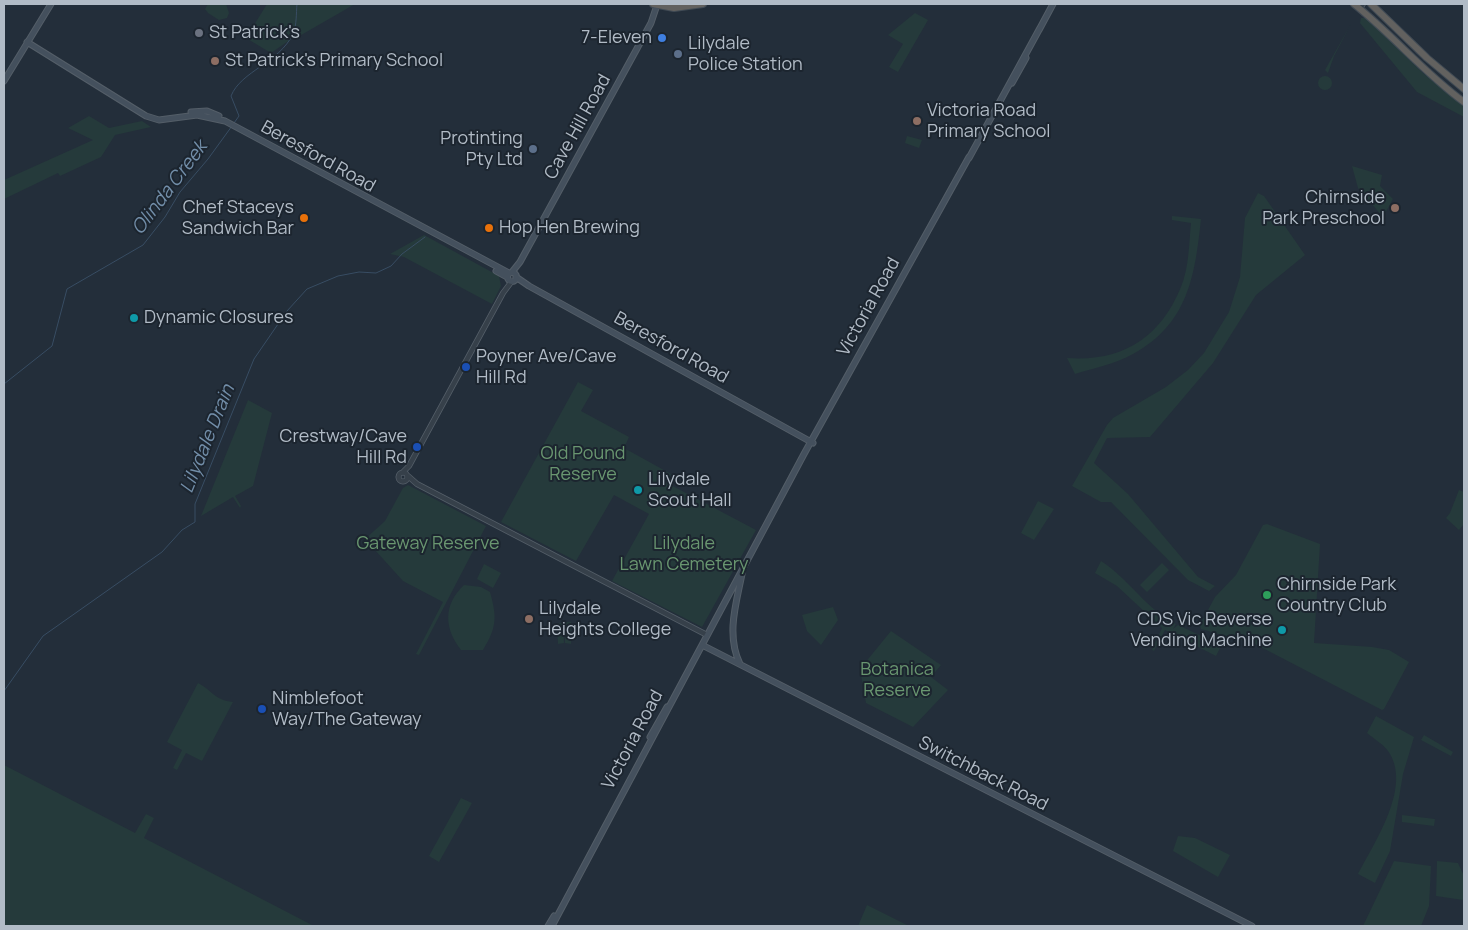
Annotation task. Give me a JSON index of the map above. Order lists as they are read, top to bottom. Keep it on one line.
{"streets":{"main road":["Cave Hill Road","Beresford Road","Victoria Road","Switchback Road"]},"crossings":[["Cave Hill Road","Beresford Road"],["Cave Hill Road","Victoria Road"],["Beresford Road","Victoria Road"],["Victoria Road","Switchback Road"]],"water":["Olinda Creek","Lilydale Drain"],"parks":["Old Pound Reserve","Gateway Reserve","Lilydale Lawn Cemetery","Botanica Reserve"],"places":["St Patrick's","7-Eleven","Lilydale Police Station","St Patrick's Primary School","Victoria Road Primary School","Protinting Pty Ltd","Chirnside Park Preschool","Chef Staceys Sandwich Bar","Hop Hen Brewing","Dynamic Closures","Poyner Ave/Cave Hill Rd","Crestway/Cave Hill Rd","Lilydale Scout Hall","Chirnside Park Country Club","Lilydale Heights College","CDS Vic Reverse Vending Machine","Nimblefoot Way/The Gateway"]}
